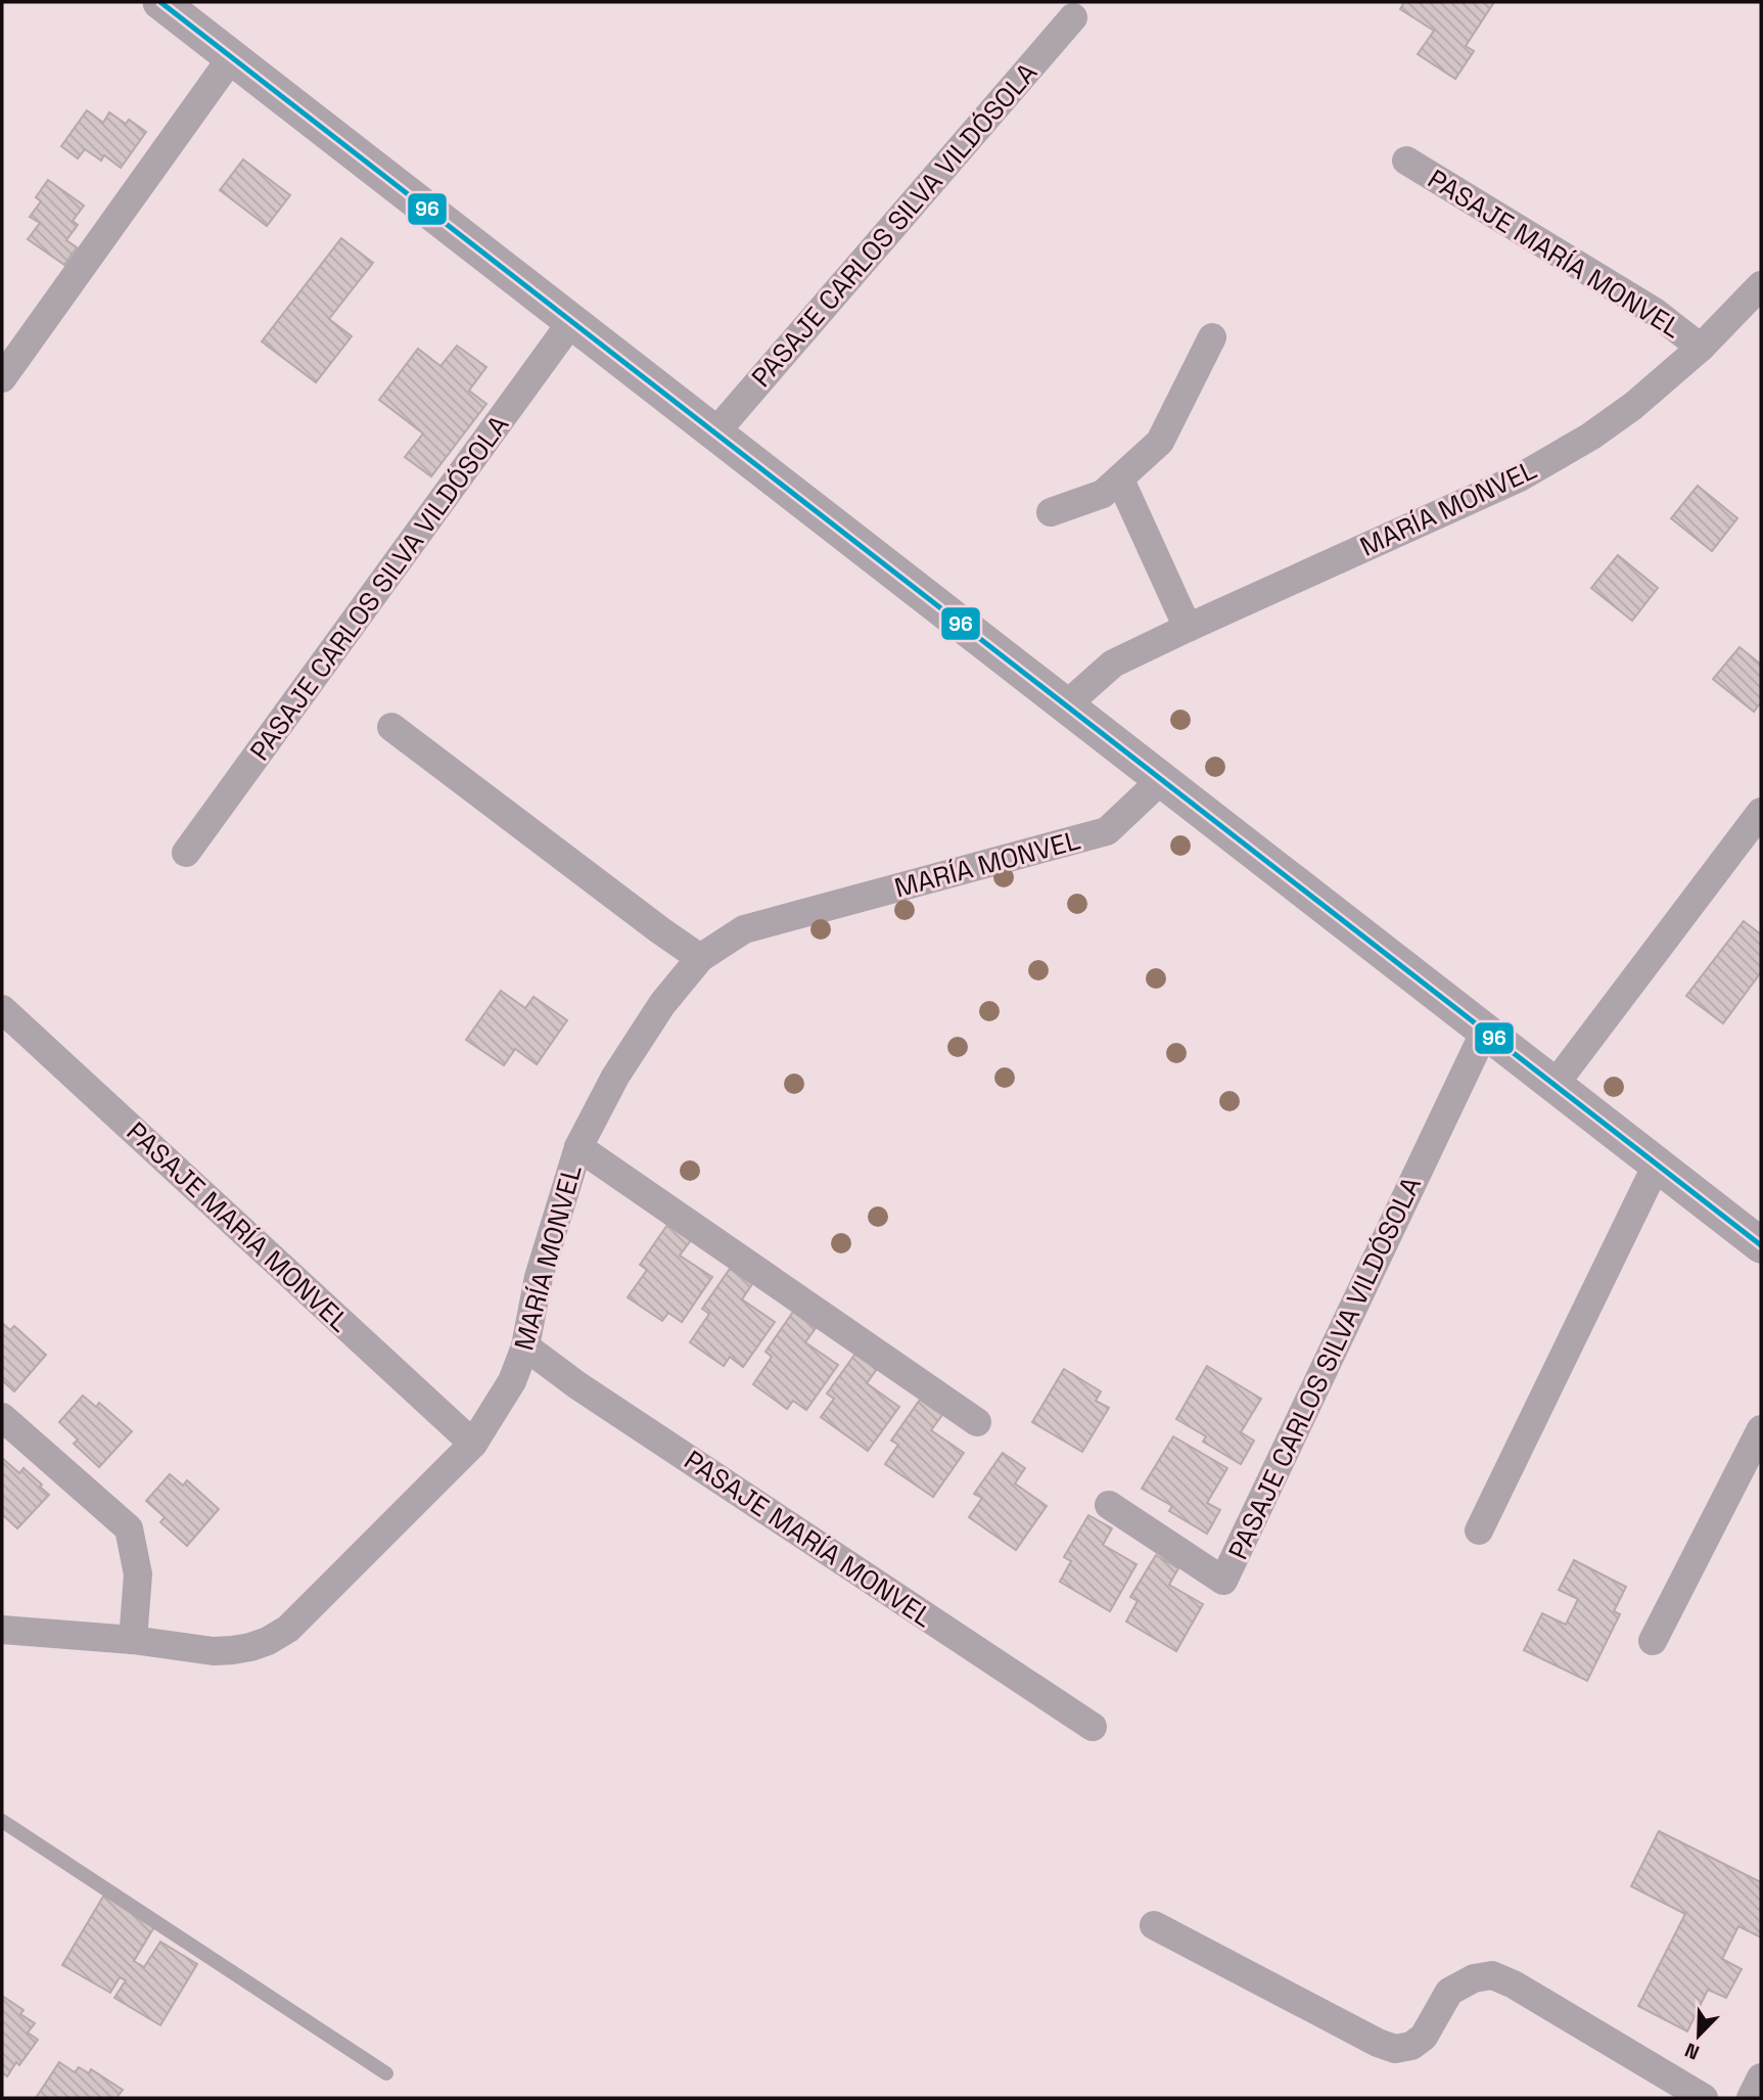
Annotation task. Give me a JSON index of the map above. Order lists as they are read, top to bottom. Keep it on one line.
{"streets":{"street":["PASAJE CARLOS SILVA VILDÓSOLA","PASAJE MARÍA MONVEL","MARÍA MONVEL"]},"crossings":[["PASAJE MARÍA MONVEL","MARÍA MONVEL"]],"lines":["transit line 96"],"north":"bottom left"}
